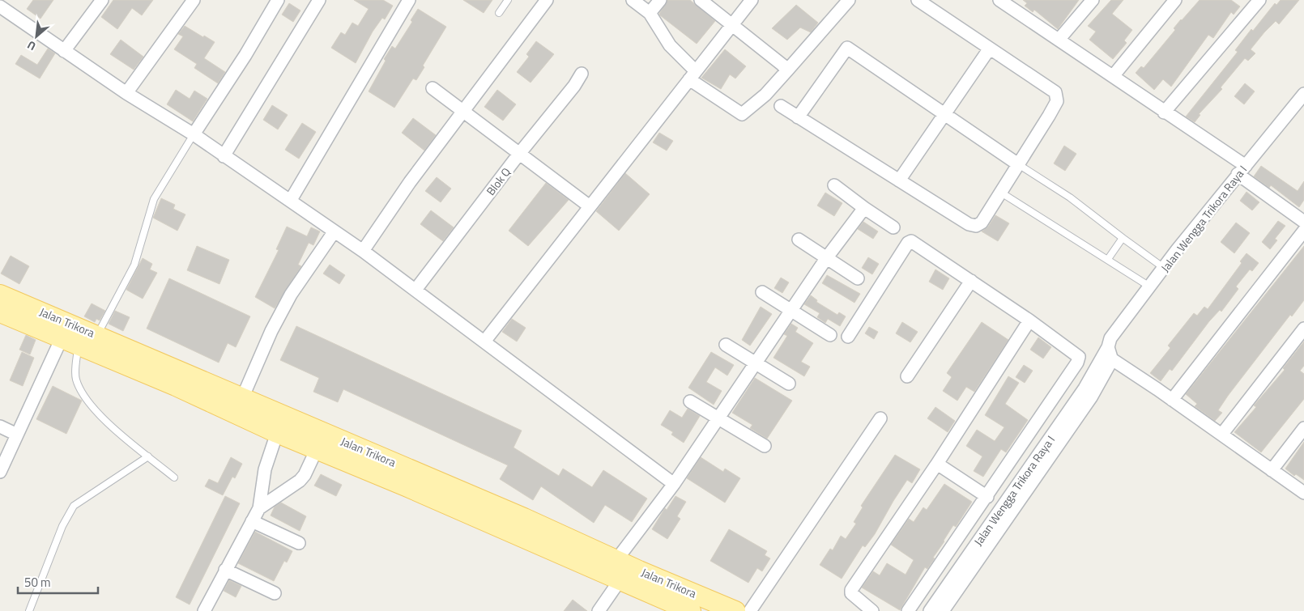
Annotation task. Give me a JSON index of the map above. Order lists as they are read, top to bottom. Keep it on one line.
{"streets":{"main road":["Jalan Trikora"],"street":["Blok Q","Jalan Wengga Trikora Raya I"]},"scale_bar":"50 m","north":"bottom left"}
